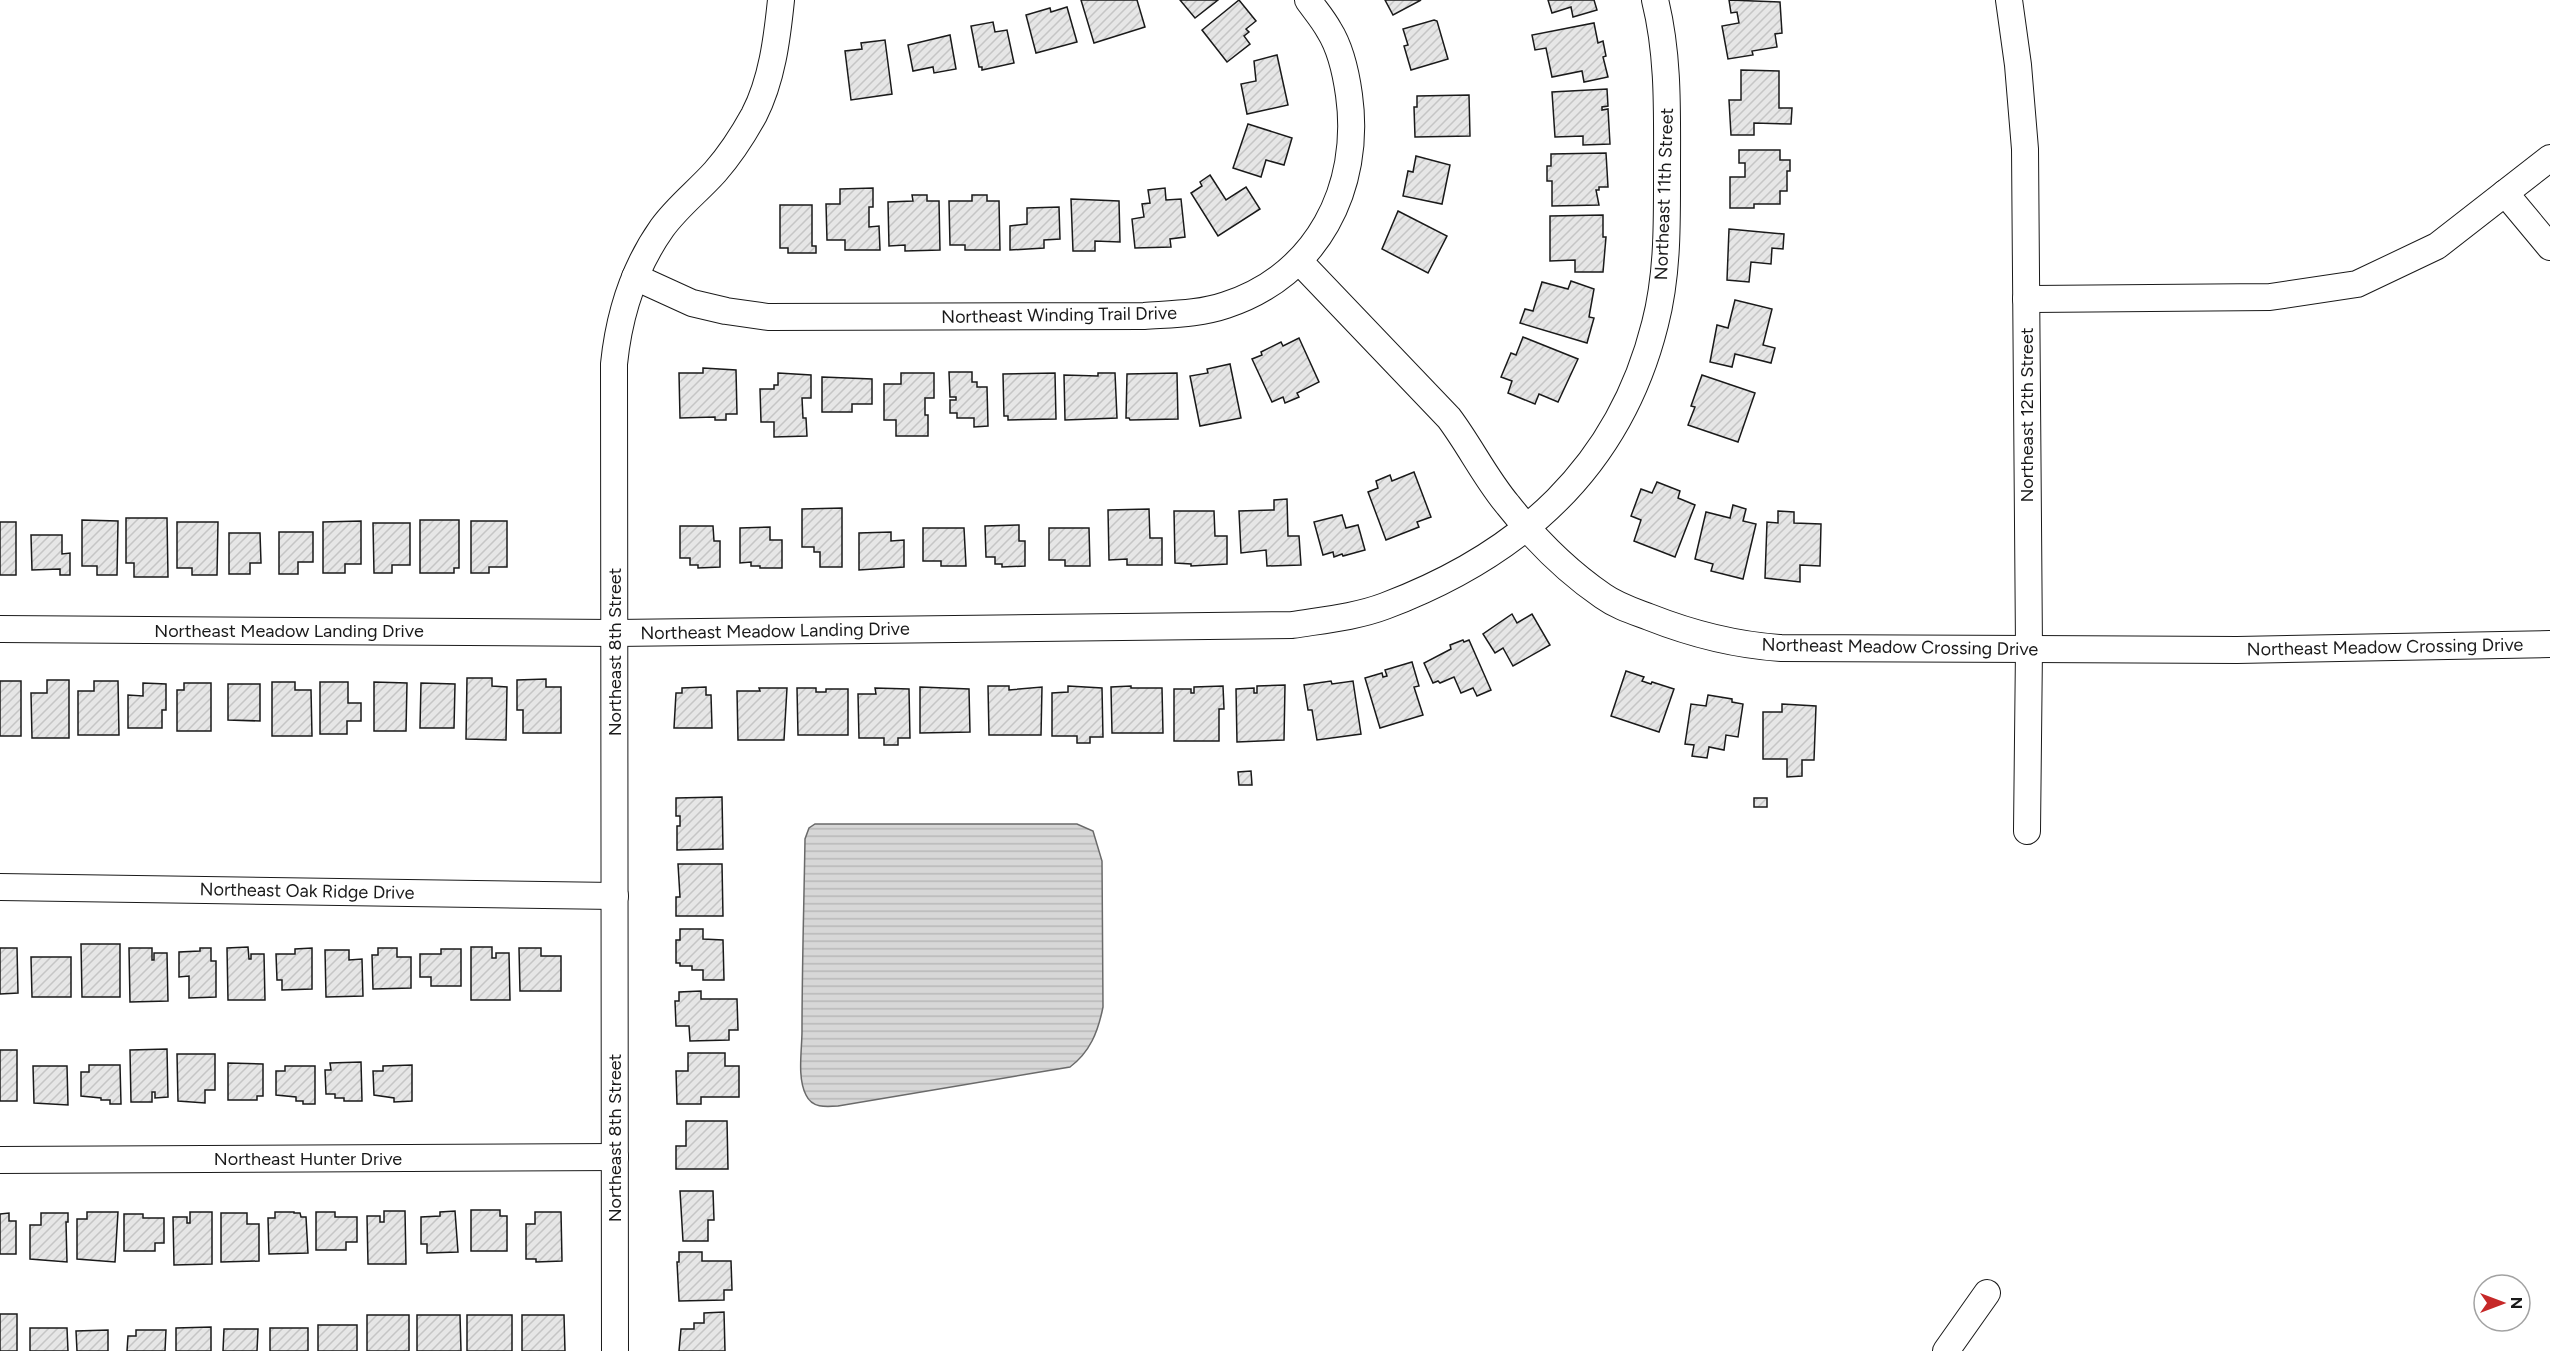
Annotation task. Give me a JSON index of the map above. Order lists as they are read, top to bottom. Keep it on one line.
{"streets":{"street":["Northeast 11th Street","Northeast Winding Trail Drive","Northeast 12th Street","Northeast Meadow Landing Drive","Northeast Meadow Crossing Drive","Northeast 8th Street","Northeast Oak Ridge Drive","Northeast Hunter Drive"]},"crossings":[["Northeast 11th Street","Northeast Meadow Landing Drive"],["Northeast 11th Street","Northeast Meadow Crossing Drive"],["Northeast Winding Trail Drive","Northeast Meadow Crossing Drive"],["Northeast Winding Trail Drive","Northeast 8th Street"],["Northeast 12th Street","Northeast Meadow Crossing Drive"],["Northeast Meadow Landing Drive","Northeast Meadow Crossing Drive"],["Northeast Meadow Landing Drive","Northeast 8th Street"],["Northeast 8th Street","Northeast Oak Ridge Drive"],["Northeast 8th Street","Northeast Hunter Drive"]],"north":"right"}
